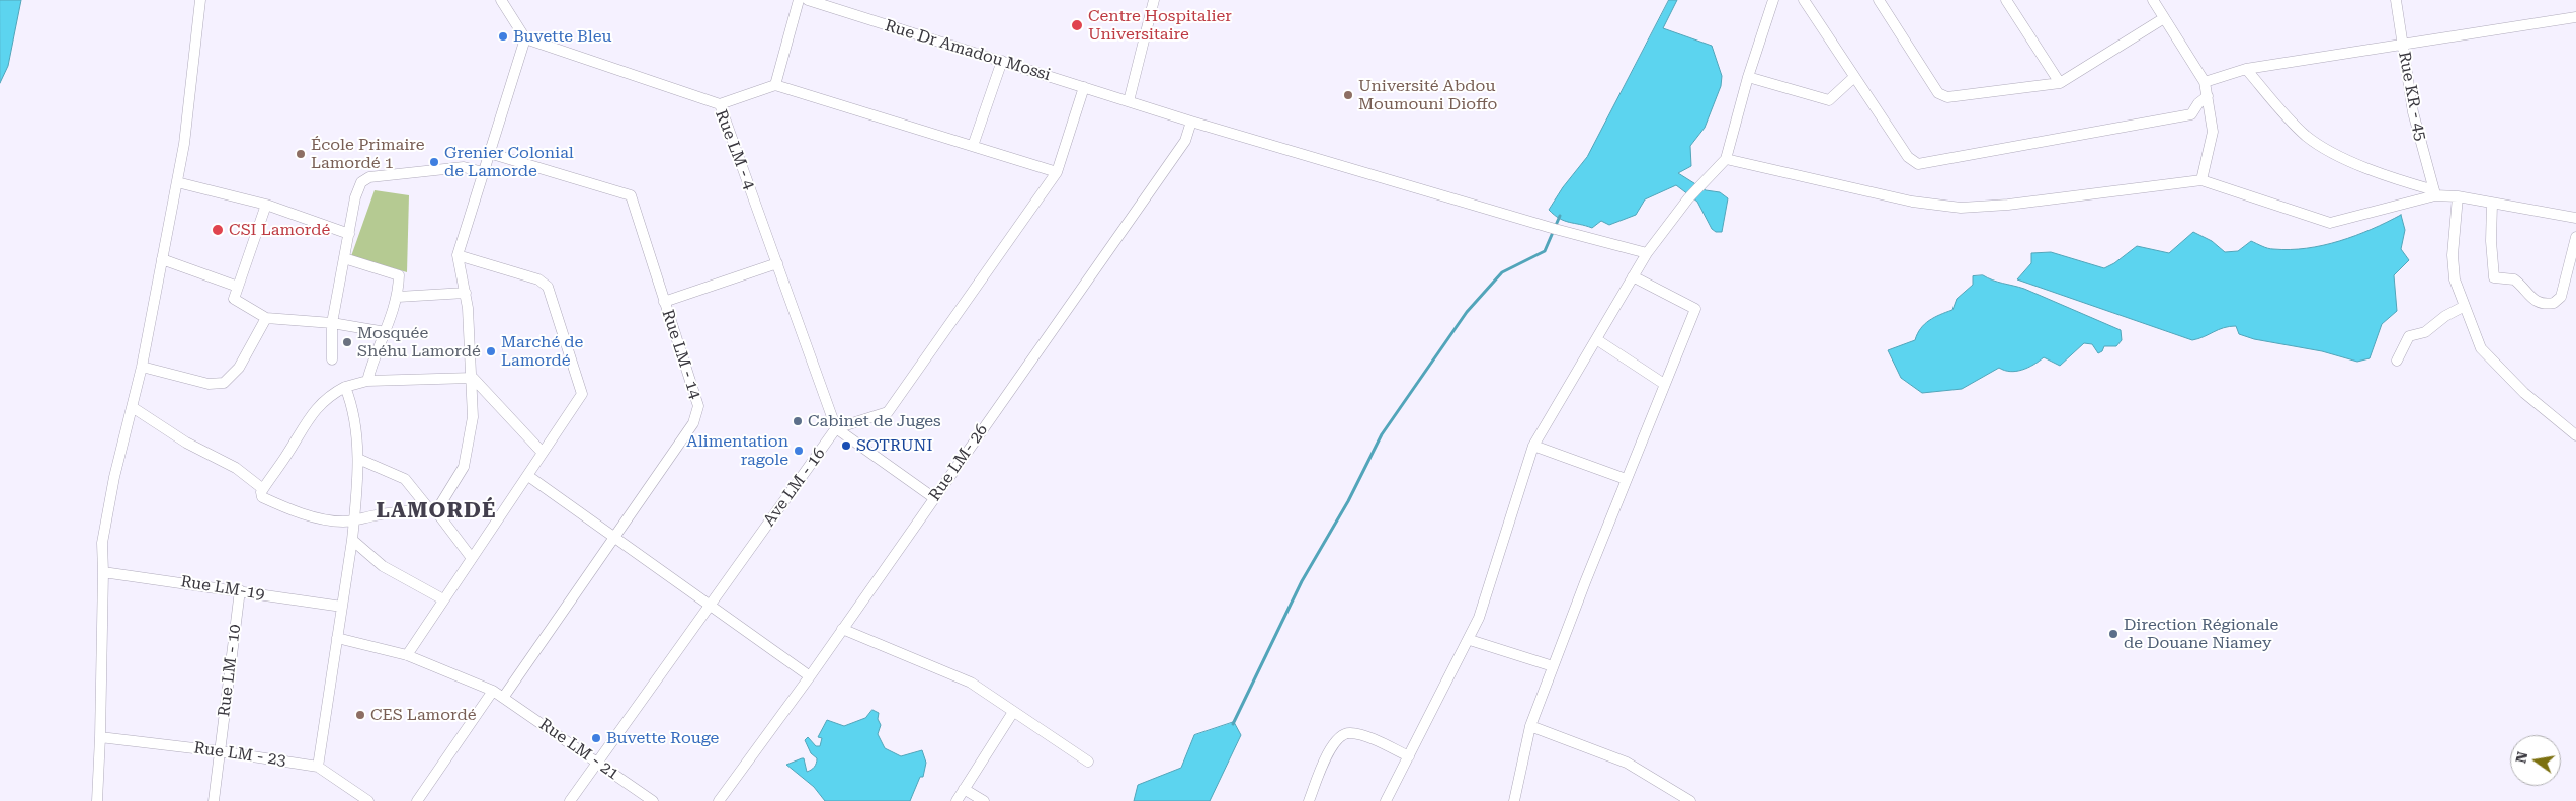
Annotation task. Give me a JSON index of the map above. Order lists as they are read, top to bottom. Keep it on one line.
{"streets":{"street":["Rue Dr Amadou Mossi","Rue KR - 45","Rue LM - 4","Rue LM - 14","Rue LM- 26","Ave LM - 16","Rue LM-19","Rue LM - 10","Rue LM - 21","Rue LM - 23"]},"crossings":[["Rue Dr Amadou Mossi","Rue LM- 26"],["Rue LM - 4","Ave LM - 16"],["Rue LM - 14","Rue LM - 21"],["Ave LM - 16","Rue LM - 21"],["Rue LM-19","Rue LM - 10"],["Rue LM - 10","Rue LM - 23"]],"districts":["LAMORDÉ"],"places":["Centre Hospitalier Universitaire","Buvette Bleu","Université Abdou Moumouni Dioffo","École Primaire Lamordé 1","Grenier Colonial de Lamorde","CSI Lamordé","Mosquée Shéhu Lamordé","Marché de Lamordé","Cabinet de Juges","SOTRUNI","Alimentation ragole","Direction Régionale de Douane Niamey","CES Lamordé","Buvette Rouge"],"north":"left"}
